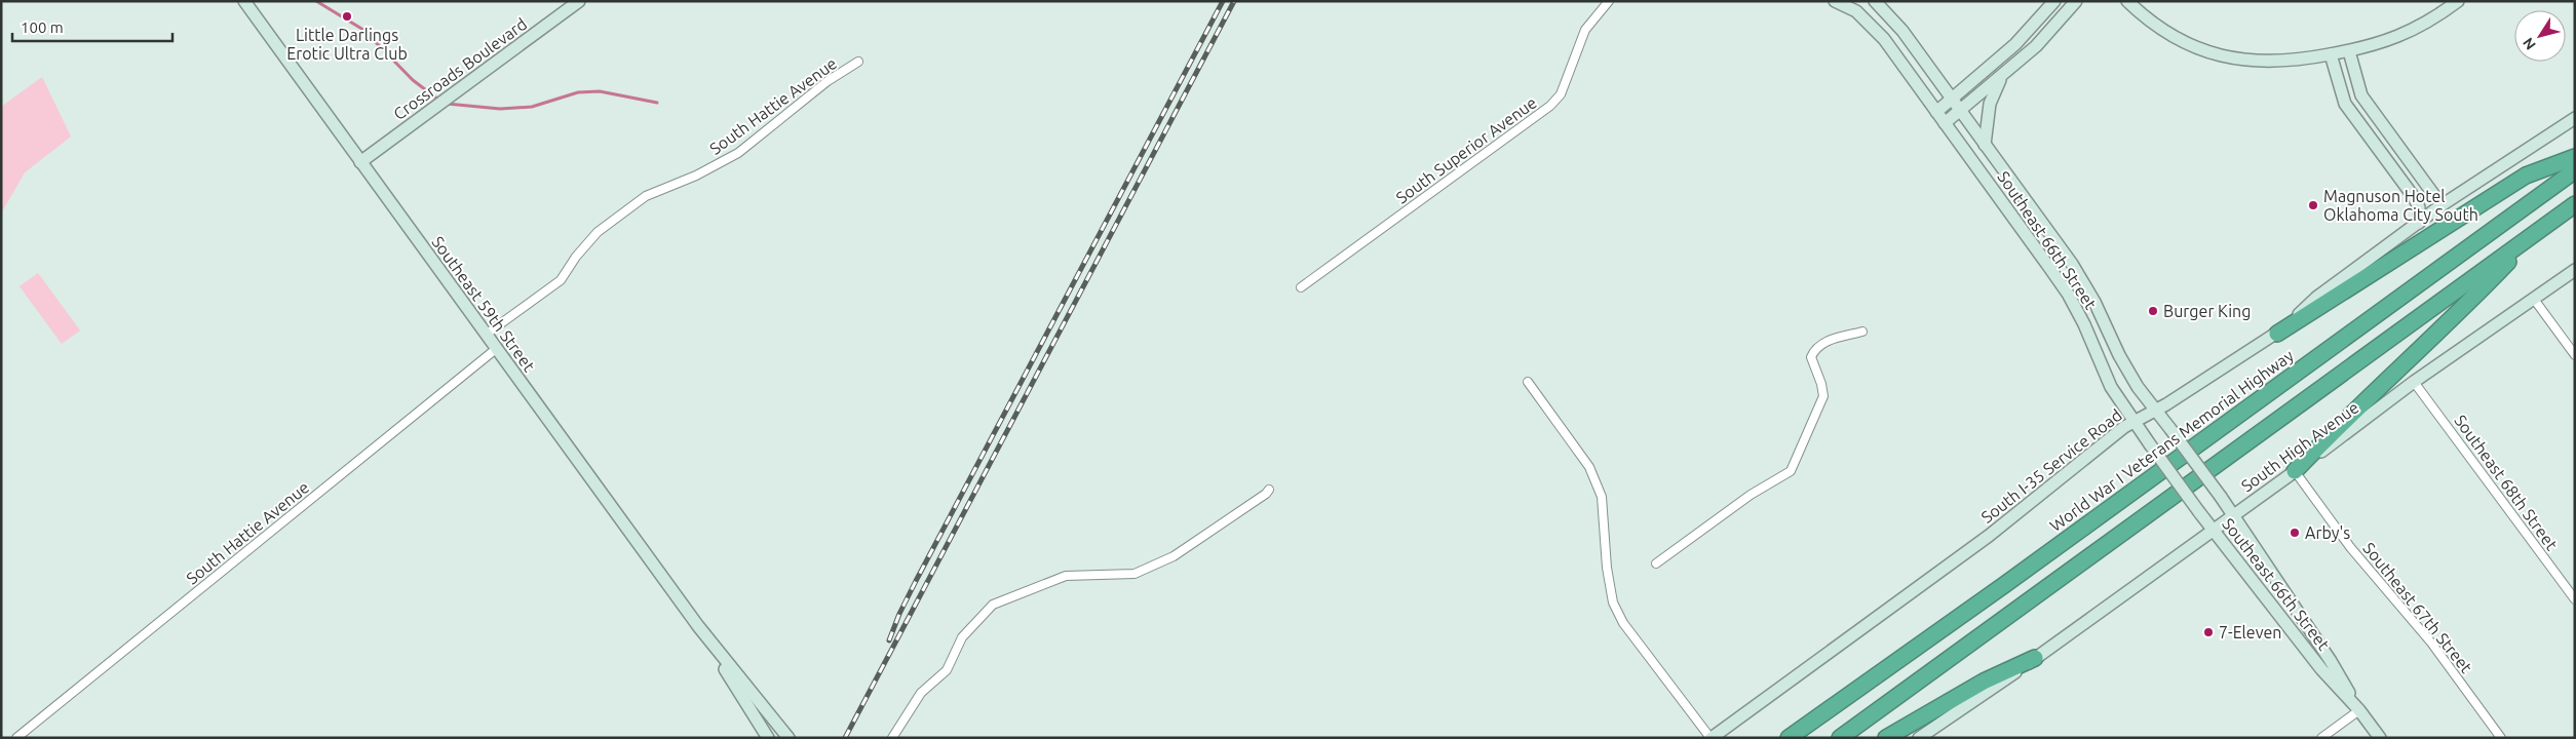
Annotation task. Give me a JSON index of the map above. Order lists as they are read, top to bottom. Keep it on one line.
{"streets":{"highway":["World War I Veterans Memorial Highway"],"main road":["Crossroads Boulevard","Southeast 66th Street","Southeast 59th Street","South High Avenue","South I-35 Service Road"],"street":["South Hattie Avenue","South Superior Avenue","Southeast 68th Street","Southeast 67th Street"]},"crossings":[["Crossroads Boulevard","Southeast 59th Street"],["South Hattie Avenue","Southeast 59th Street"],["Southeast 66th Street","South High Avenue"],["Southeast 66th Street","South I-35 Service Road"],["South High Avenue","Southeast 68th Street"],["South High Avenue","Southeast 67th Street"]],"places":["Little Darlings Erotic Ultra Club","Magnuson Hotel Oklahoma City South","Burger King","Arby's","7-Eleven"],"scale_bar":"100 m","north":"bottom left"}
